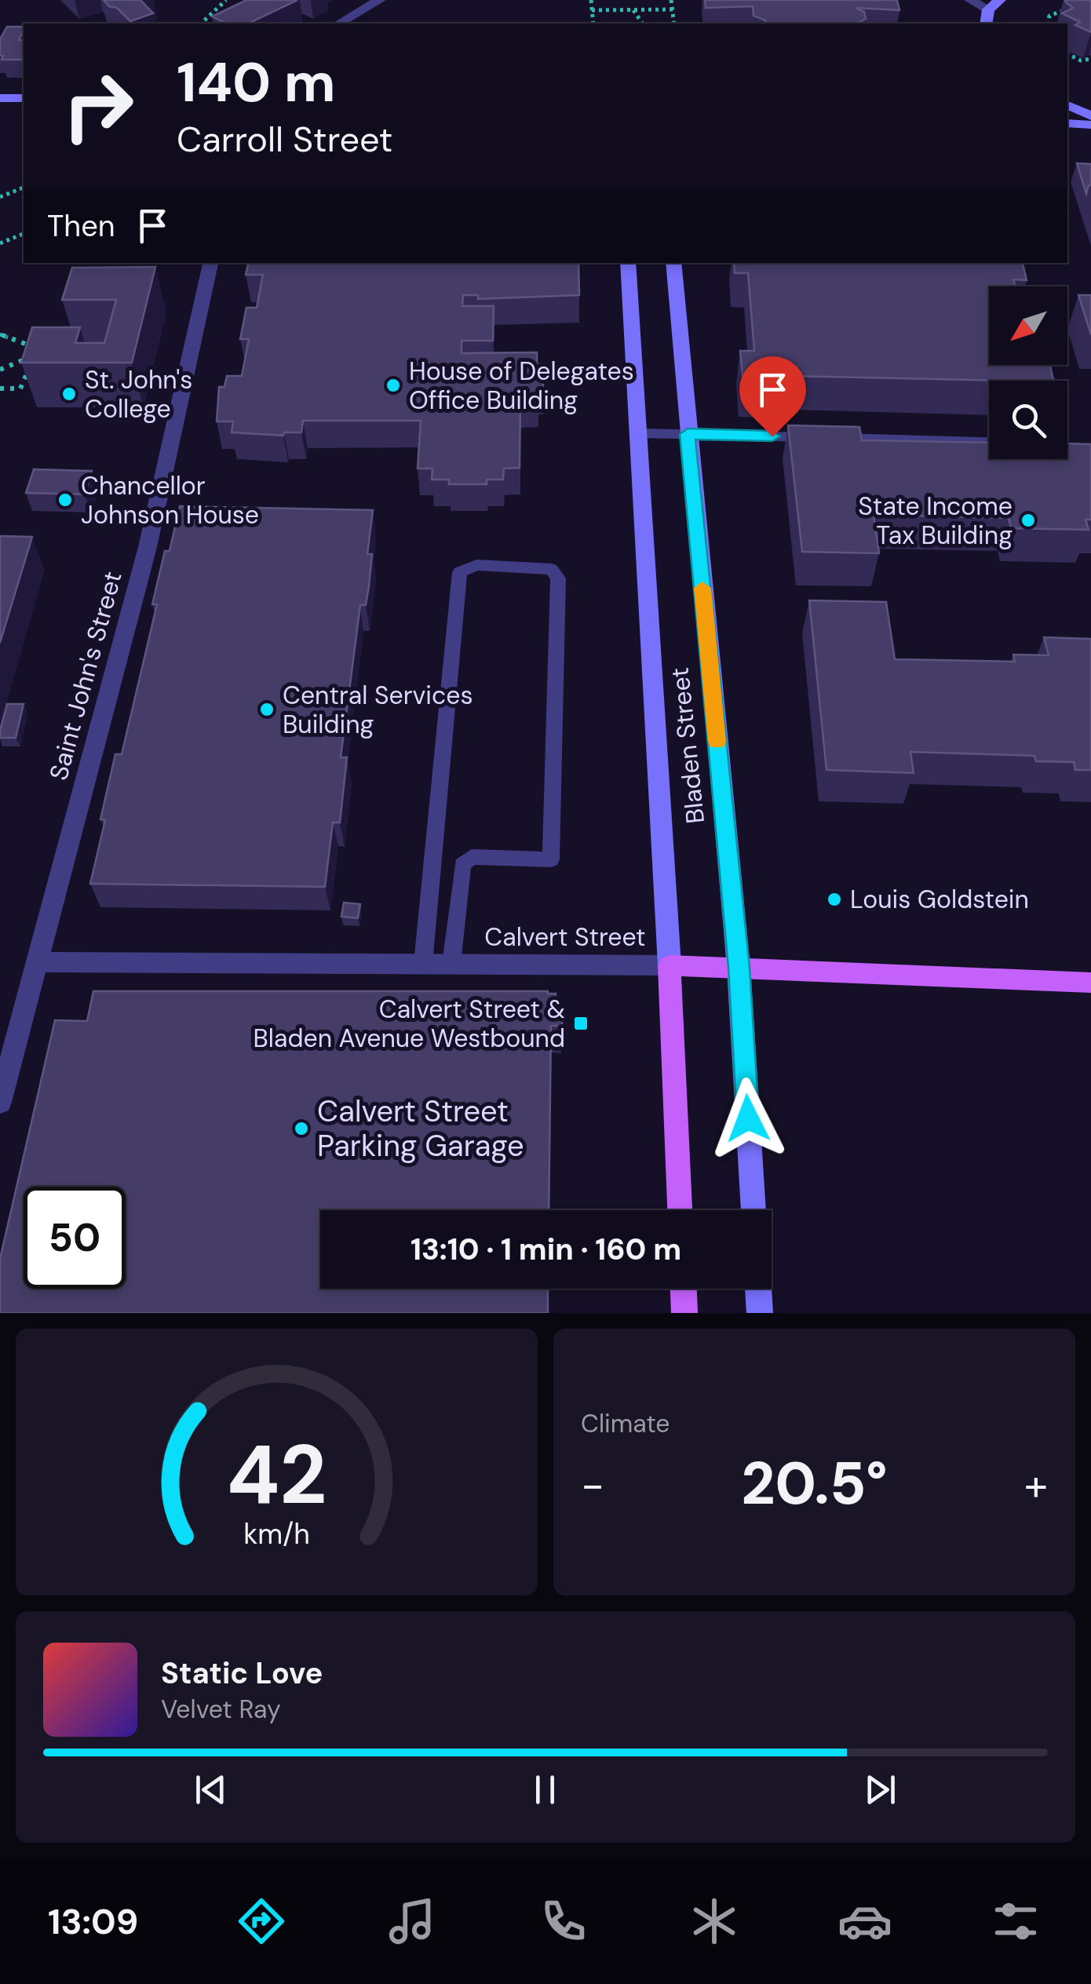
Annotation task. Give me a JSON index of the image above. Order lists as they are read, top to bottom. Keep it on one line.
{"streets":{"main road":["Bladen Street","Calvert Street"],"street":["Saint John's Street"]},"crossings":[["Saint John's Street","Calvert Street"],["Bladen Street","Calvert Street"]],"places":{"other":["House of Delegates Office Building","St. John's College","Chancellor Johnson House","State Income Tax Building","Central Services Building","Louis Goldstein","Calvert Street Parking Garage"],"transit":["Calvert Street & Bladen Avenue Westbound"]},"north":"bottom left","page":{"turn":["140 m","Carroll Street"],"then":"Then","limit":"50","trip":"13:10 · 1 min · 160 m","tile":"Climate","heat":["−","20.5°","+"],"song":["Static Love","Velvet Ray"],"tabs":"13:09","gauge":["42","km/h"]}}
